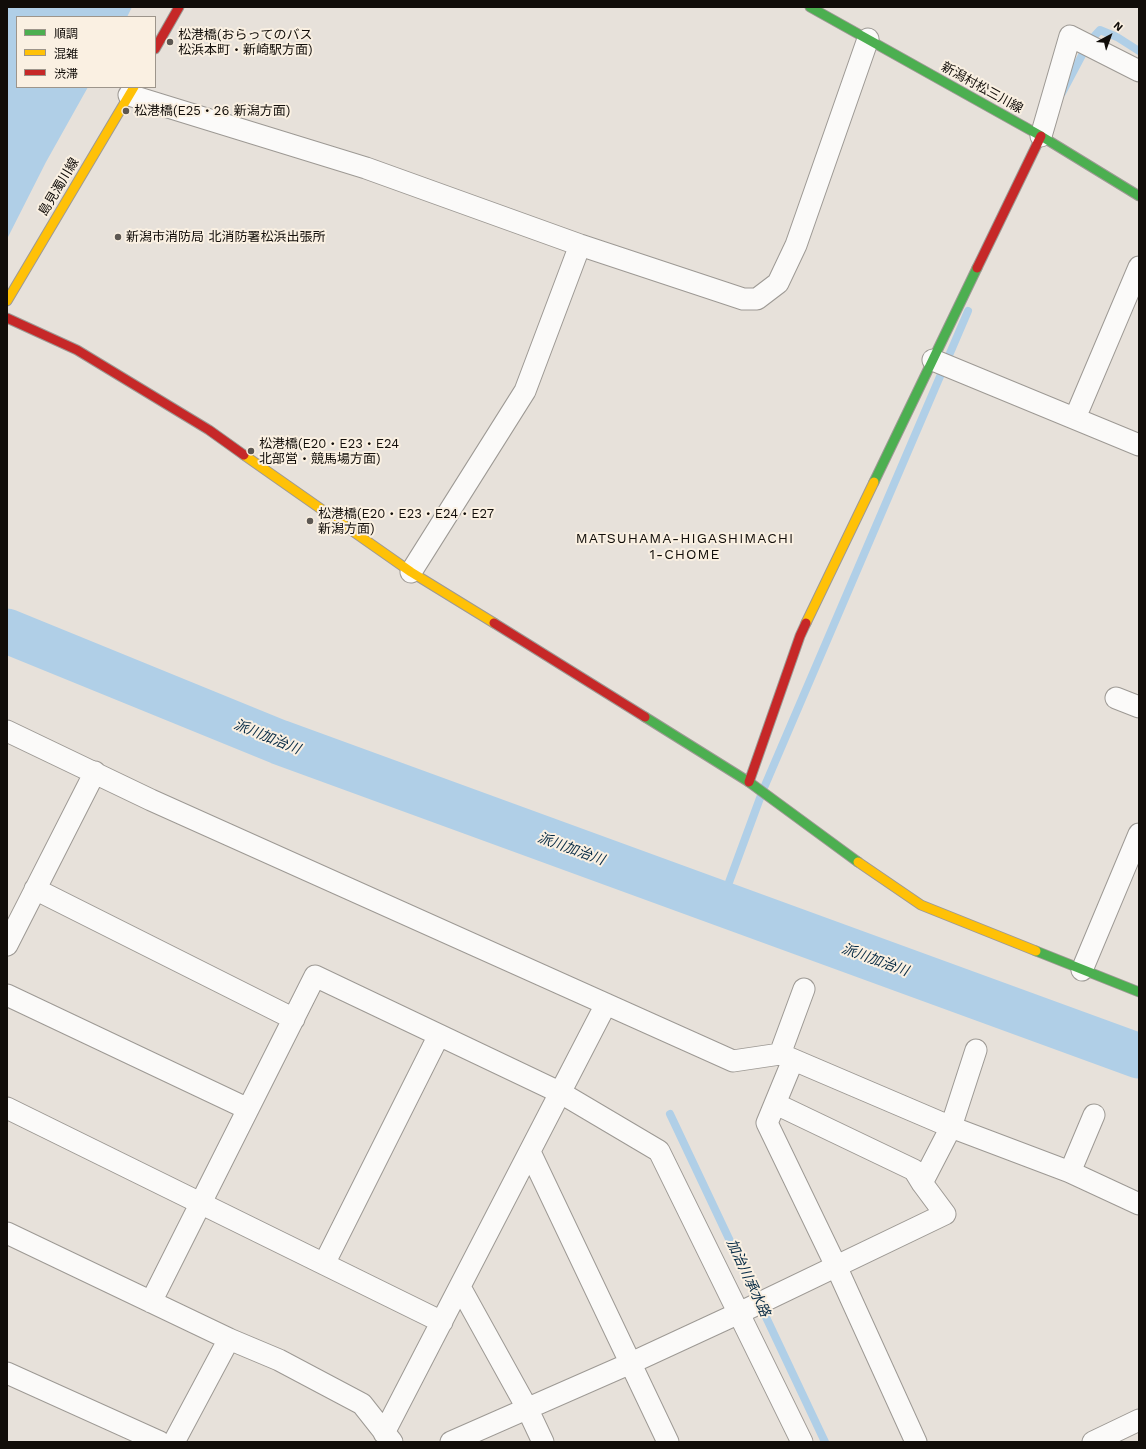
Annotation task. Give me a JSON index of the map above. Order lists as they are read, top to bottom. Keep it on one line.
{"streets":{"street":["新潟村松三川線","島見濁川線"]},"districts":["MATSUHAMA-HIGASHIMACHI 1-CHOME"],"water":["派川加治川","加治川承水路"],"places":["松港橋(おらってのバス 松浜本町・新崎駅方面)","松港橋(E25・26 新潟方面)","新潟市消防局 北消防署松浜出張所","松港橋(E20・E23・E24 北部営・競馬場方面)","松港橋(E20・E23・E24・E27 新潟方面)"],"legend":["順調","混雑","渋滞"],"north":"top right"}
